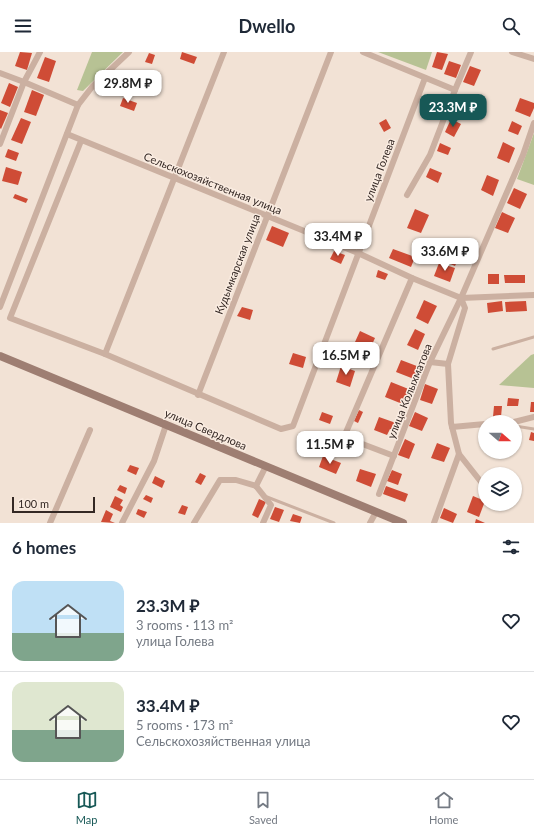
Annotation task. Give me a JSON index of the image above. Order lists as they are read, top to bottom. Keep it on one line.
{"streets":{"main road":["улица Свердлова"],"street":["улица Голева","Сельскохозяйственная улица","Кудымкарская улица","улица Колыхматова"]},"crossings":[["улица Голева","Сельскохозяйственная улица"],["улица Голева","Кудымкарская улица"],["Сельскохозяйственная улица","Кудымкарская улица"],["Сельскохозяйственная улица","улица Колыхматова"]],"scale_bar":"100 m","north":"right","page":{"header":"Dwello","price":["29.8M ₽","23.3M ₽","33.4M ₽","33.6M ₽","16.5M ₽","11.5M ₽"],"scale":"100 m","heading":"6 homes","list":[{"name":"23.3M ₽","note":"3 rooms · 113 m² · улица Голева"},{"name":"33.4M ₽","note":"5 rooms · 173 m² · Сельскохозяйственная улица"}],"tabs":["Map","Saved","Home"]}}
